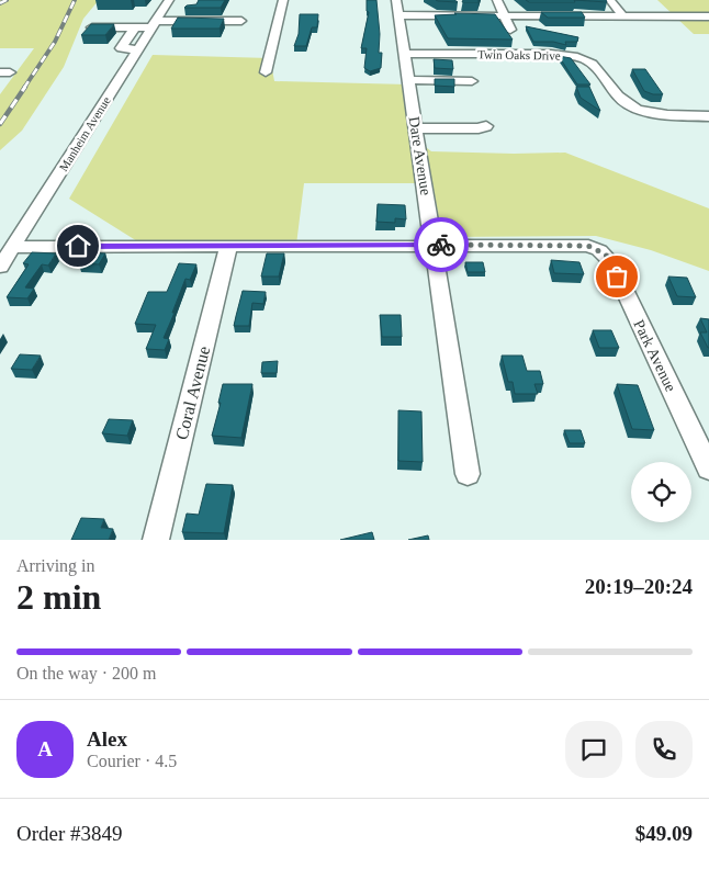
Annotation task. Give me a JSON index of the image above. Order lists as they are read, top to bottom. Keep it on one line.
{"streets":{"street":["Twin Oaks Drive","Manheim Avenue","Dare Avenue","Park Avenue","Coral Avenue"]},"crossings":[["Twin Oaks Drive","Dare Avenue"],["Dare Avenue","Park Avenue"]],"page":{"heading":["2 min","Arriving in","20:19–20:24"],"panel":["Alex","Courier · 4.5","Order #3849","$49.09"],"bar":"On the way · 200 m","round":"A"}}
